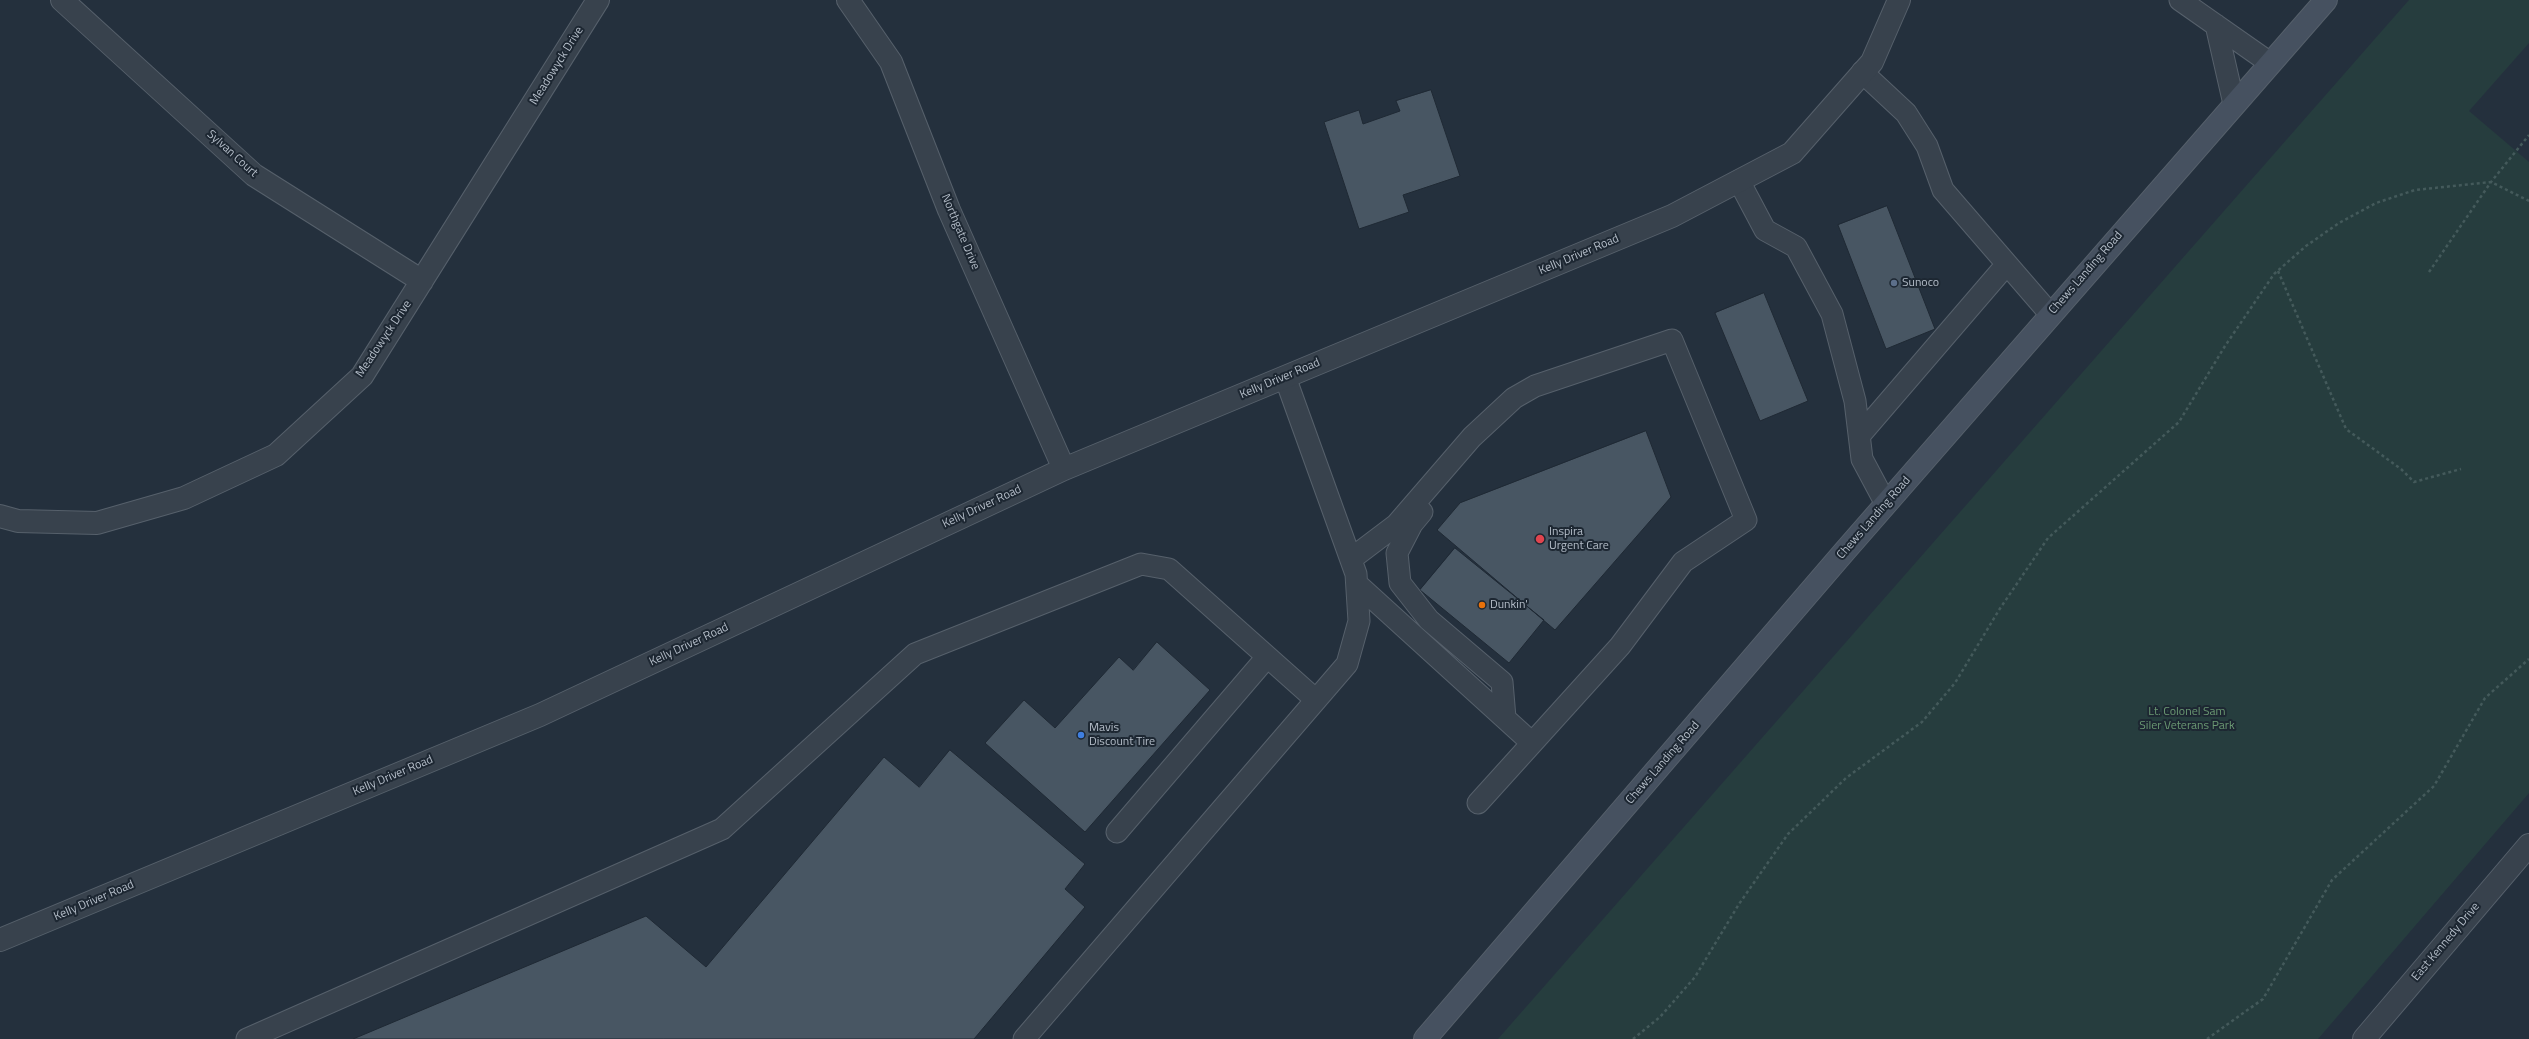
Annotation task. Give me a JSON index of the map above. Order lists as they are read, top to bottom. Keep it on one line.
{"streets":{"main road":["Chews Landing Road"],"street":["Meadowyck Drive","Sylvan Court","Northgate Drive","Kelly Driver Road","East Kennedy Drive"]},"crossings":[["Meadowyck Drive","Sylvan Court"],["Northgate Drive","Kelly Driver Road"]],"parks":["Lt. Colonel Sam Siler Veterans Park"],"places":["Sunoco","Inspira Urgent Care","Dunkin'","Mavis Discount Tire"]}
